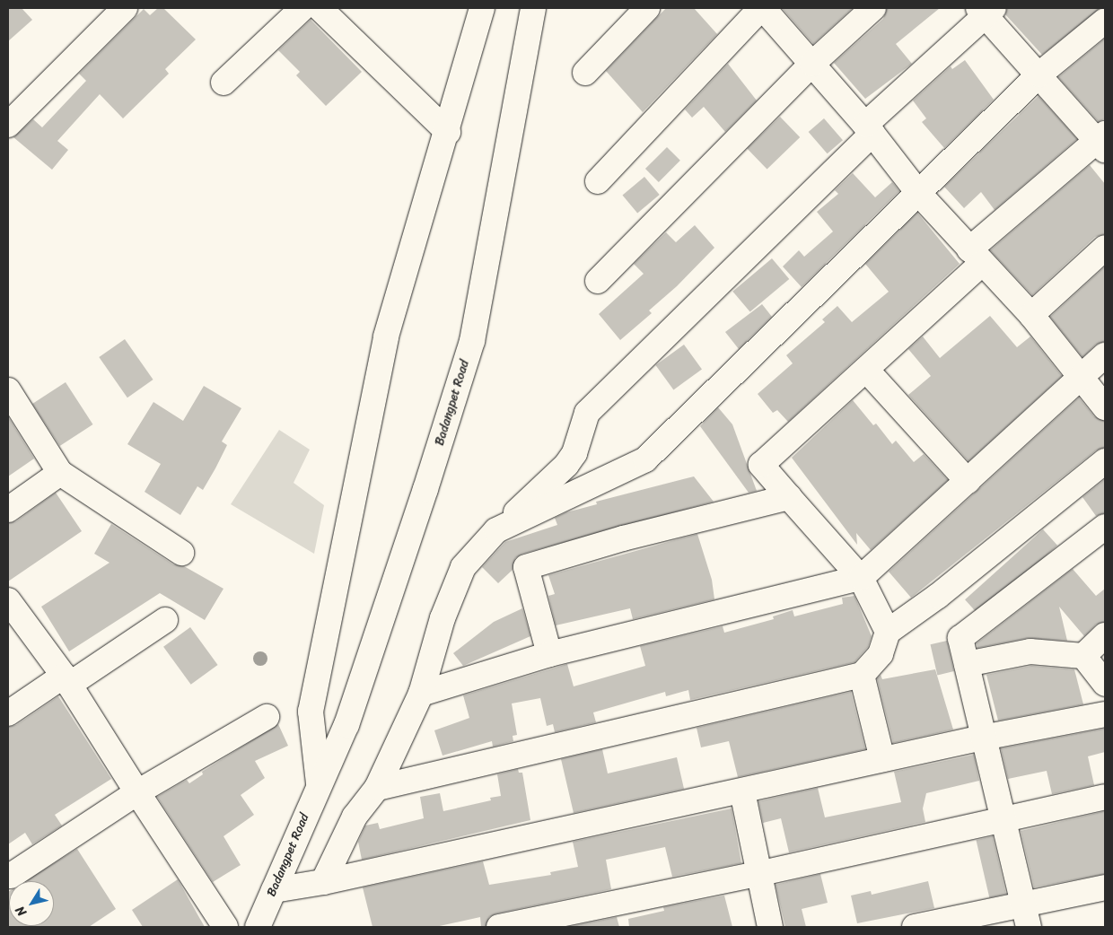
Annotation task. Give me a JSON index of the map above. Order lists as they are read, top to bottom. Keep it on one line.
{"streets":{"street":["Badangpet Road"]},"north":"bottom left"}
